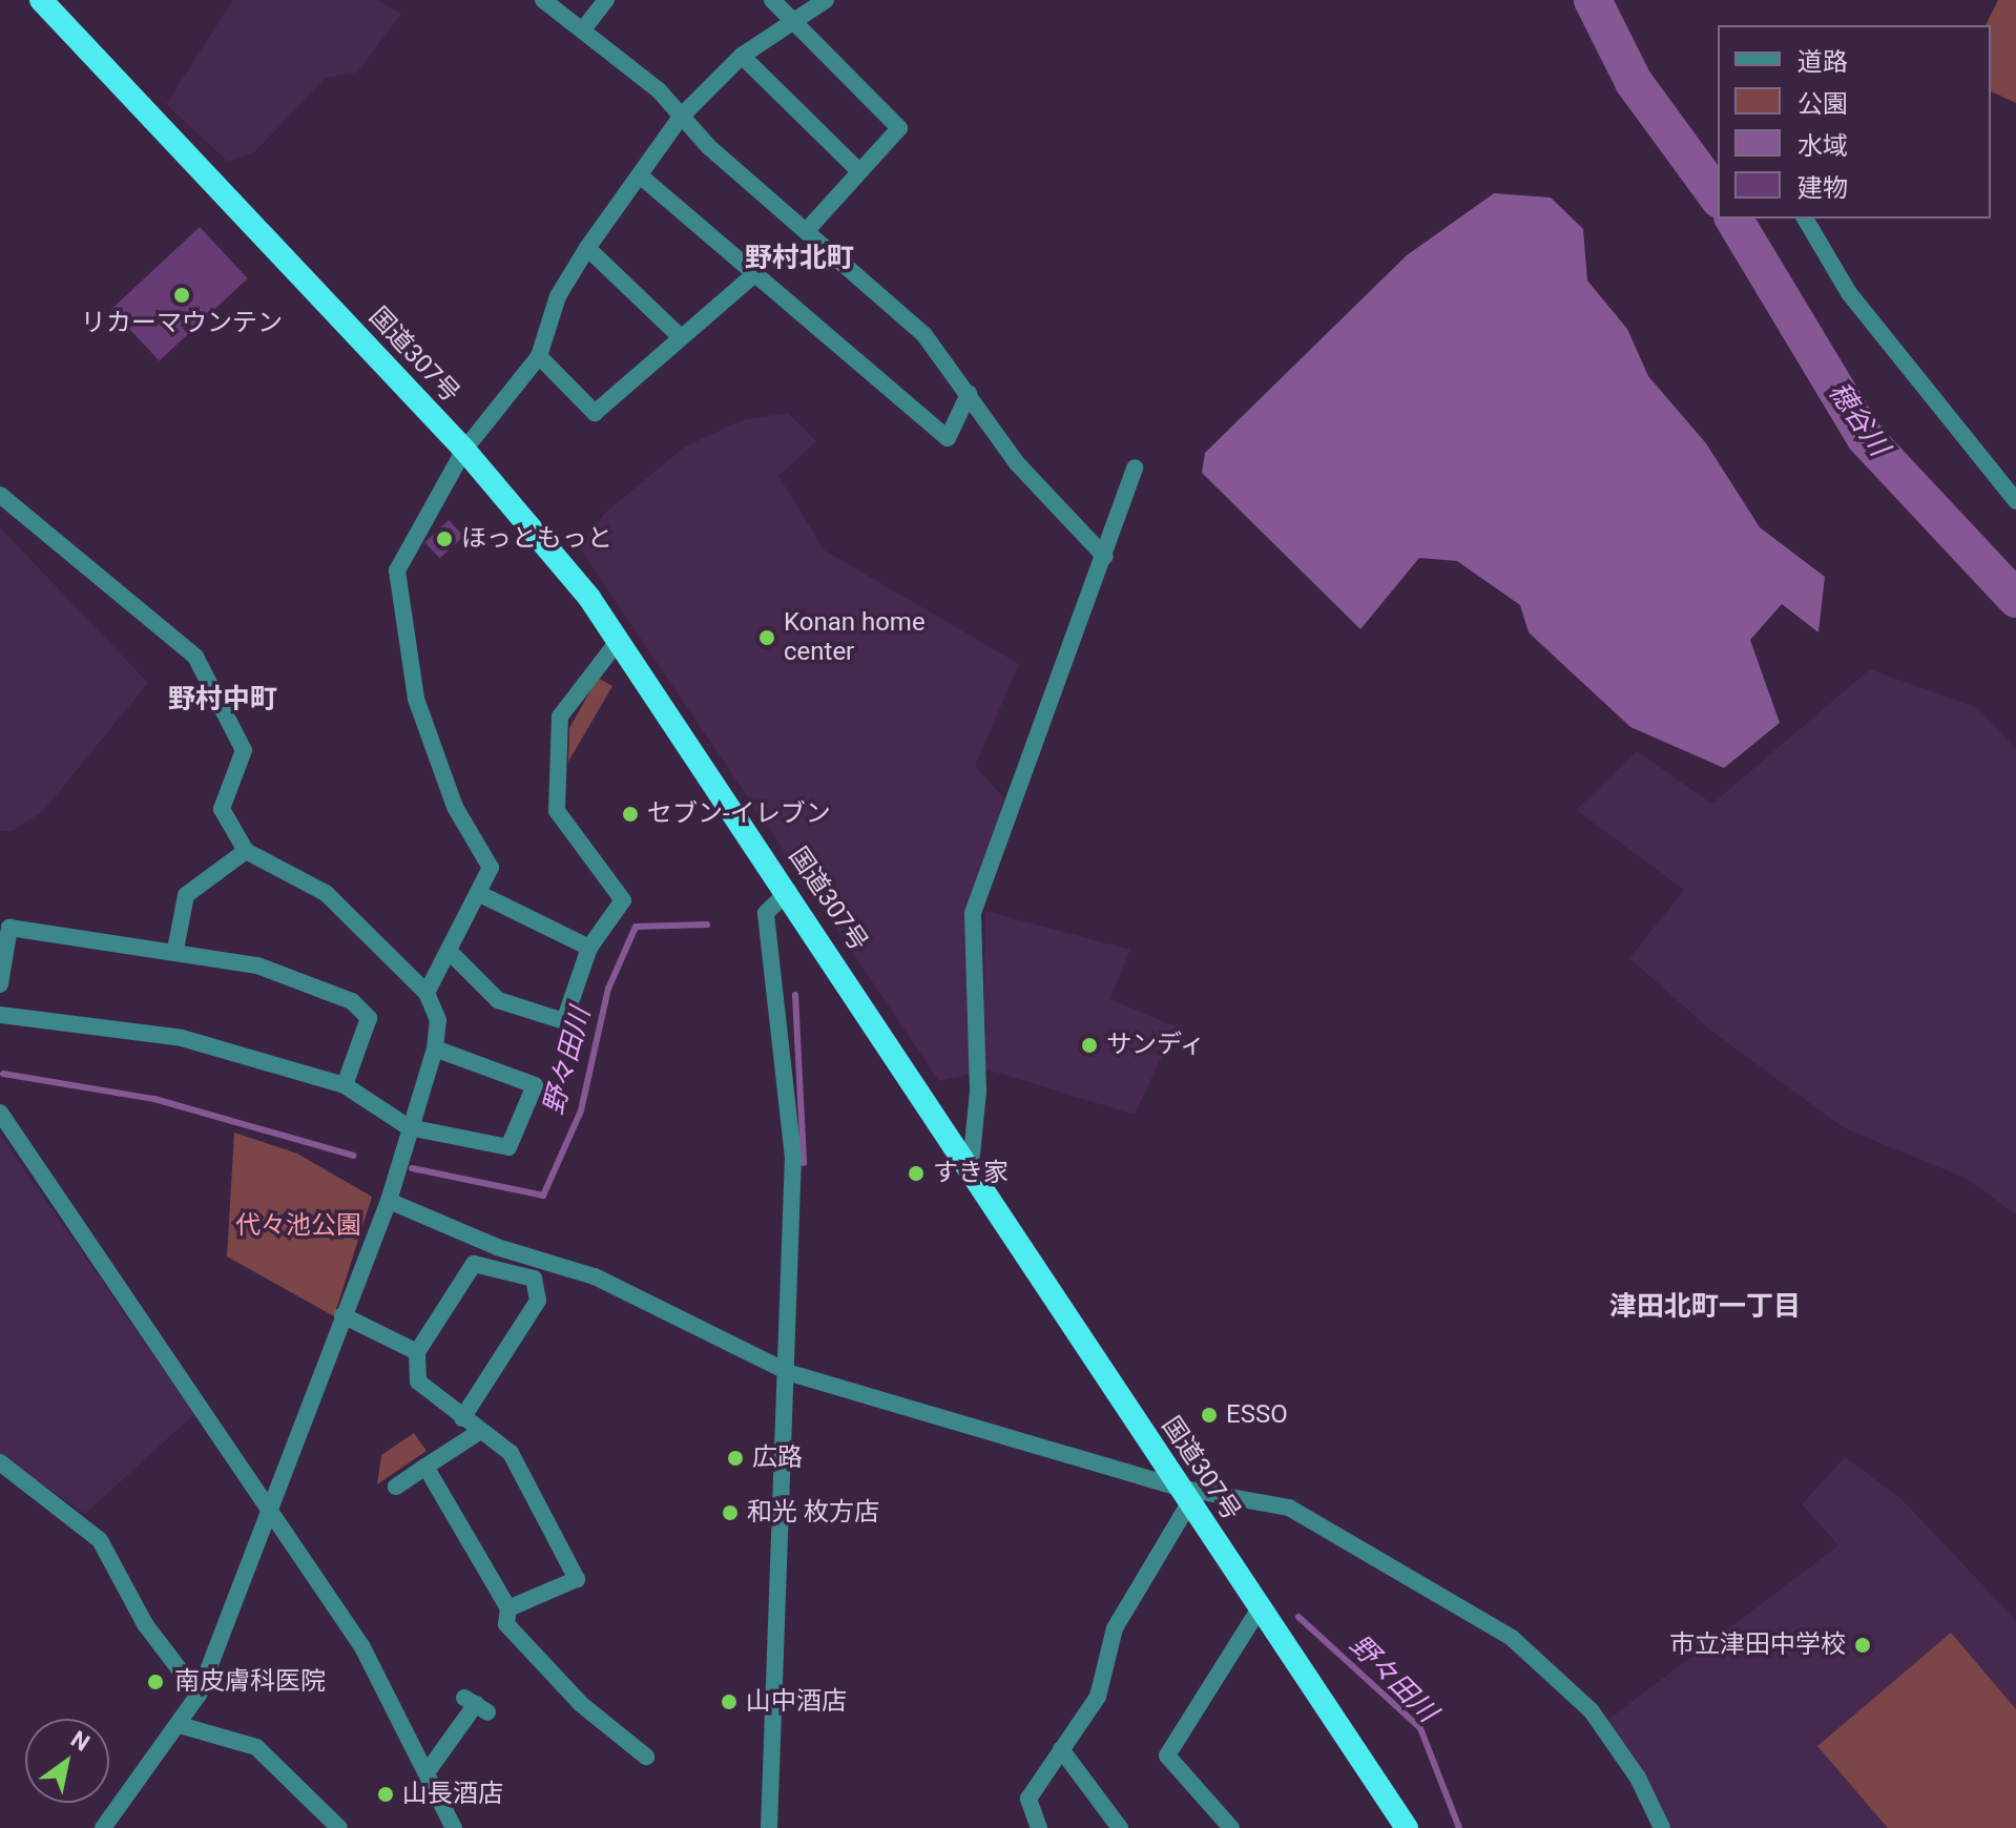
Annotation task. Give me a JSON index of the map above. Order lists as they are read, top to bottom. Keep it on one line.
{"streets":{"highway":["国道307号"]},"districts":["野村北町","野村中町","津田北町一丁目"],"water":["穂谷川","野々田川"],"parks":["代々池公園"],"places":["リカーマウンテン","ほっともっと","Konan home center","セブン-イレブン","サンディ","すき家","ESSO","広路","和光 枚方店","市立津田中学校","南皮膚科医院","山中酒店","山長酒店"],"legend":["道路","公園","水域","建物"],"north":"top right"}
